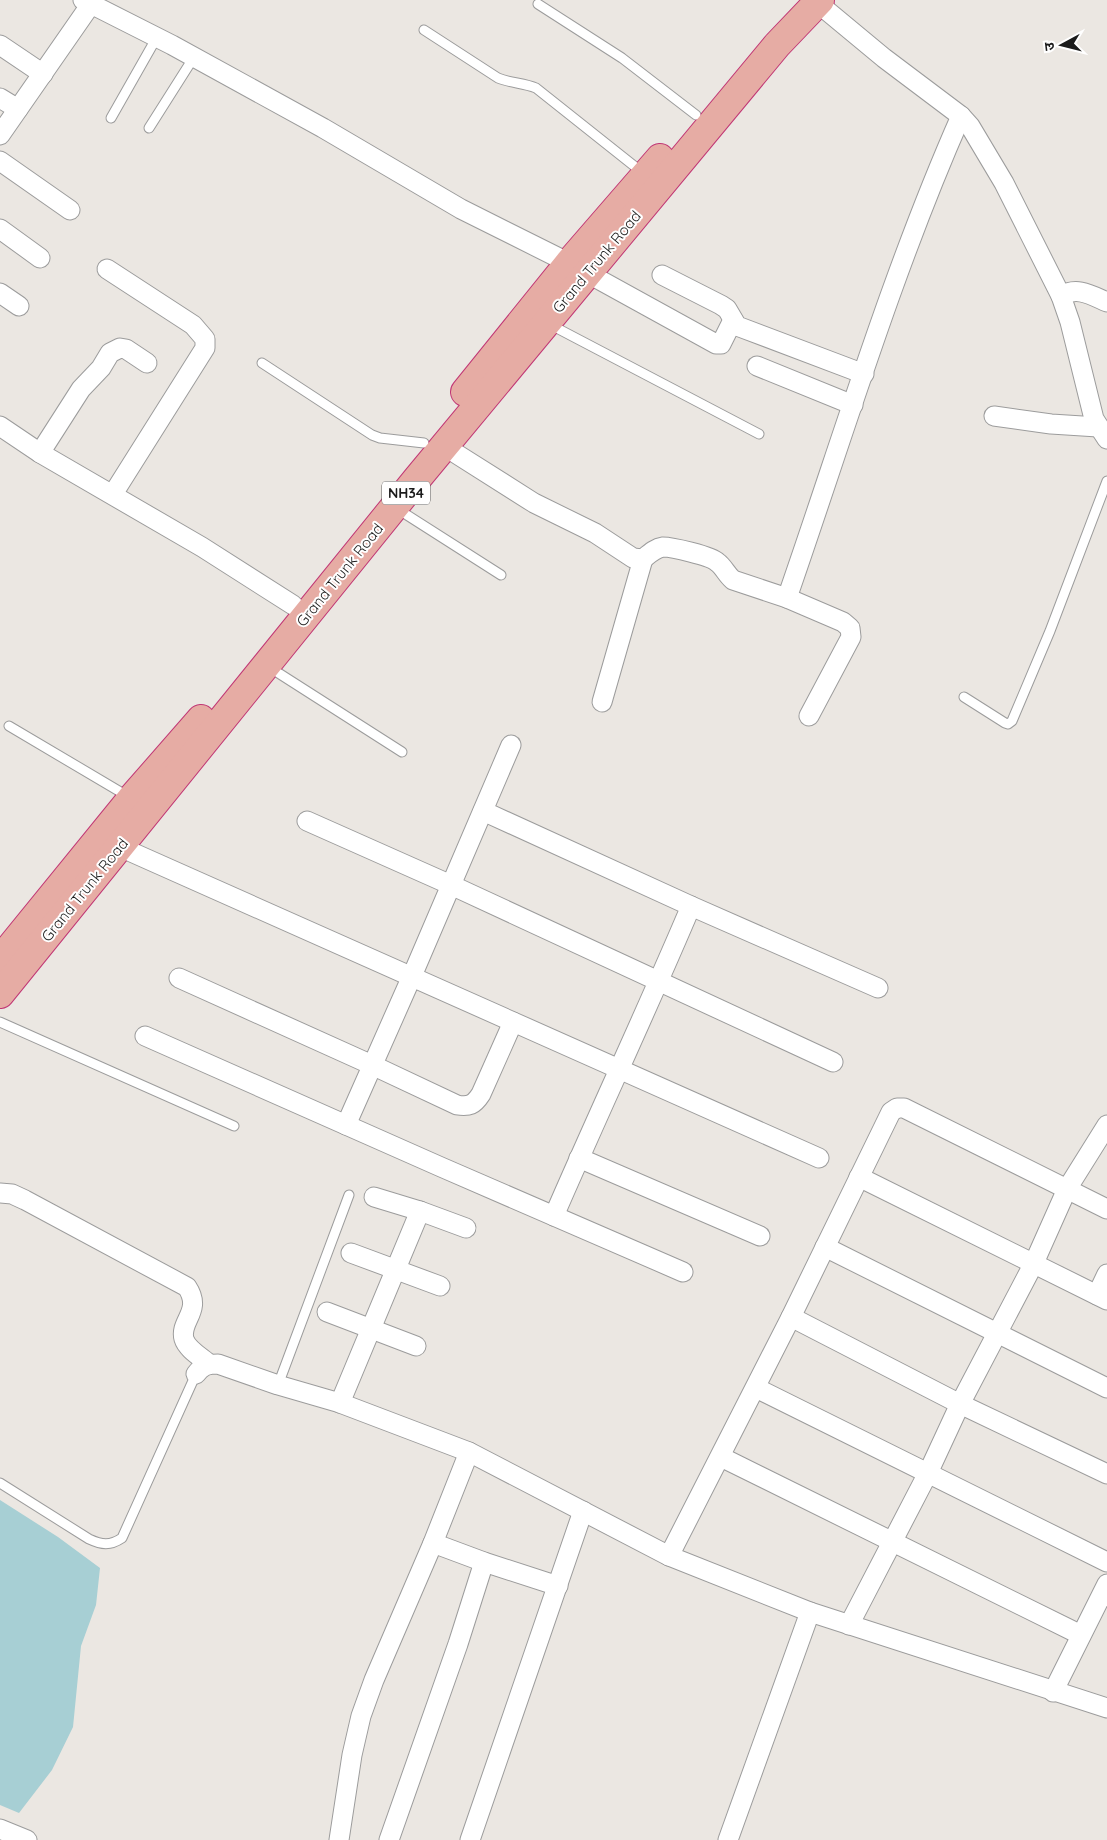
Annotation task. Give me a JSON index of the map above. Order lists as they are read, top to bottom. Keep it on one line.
{"streets":{"highway":["Grand Trunk Road","NH34"]},"north":"left"}
